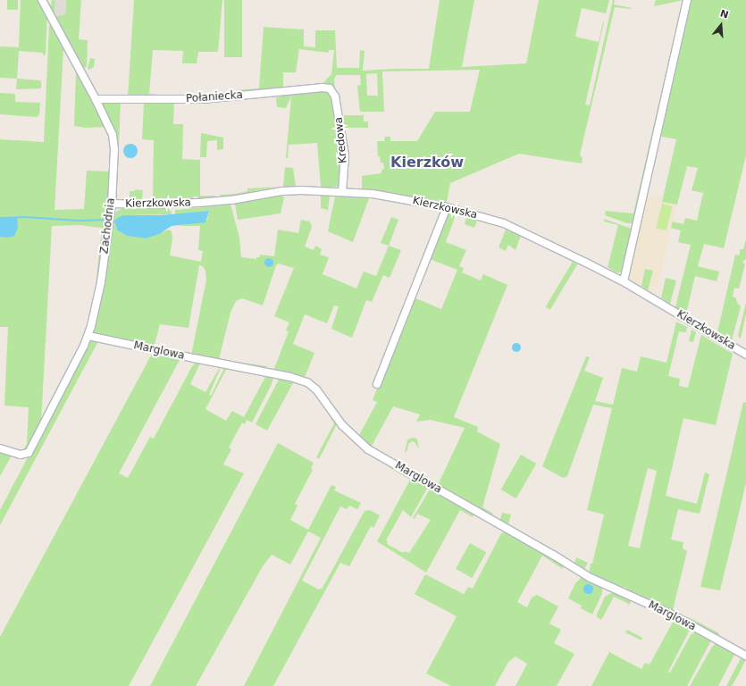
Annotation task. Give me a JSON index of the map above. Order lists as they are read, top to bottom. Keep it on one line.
{"streets":{"street":["Połaniecka","Kredowa","Kierzkowska","Zachodnia","Marglowa"]},"crossings":[["Połaniecka","Kredowa"],["Połaniecka","Zachodnia"],["Kredowa","Kierzkowska"],["Kierzkowska","Zachodnia"],["Zachodnia","Marglowa"]],"districts":["Kierzków"],"north":"top"}
